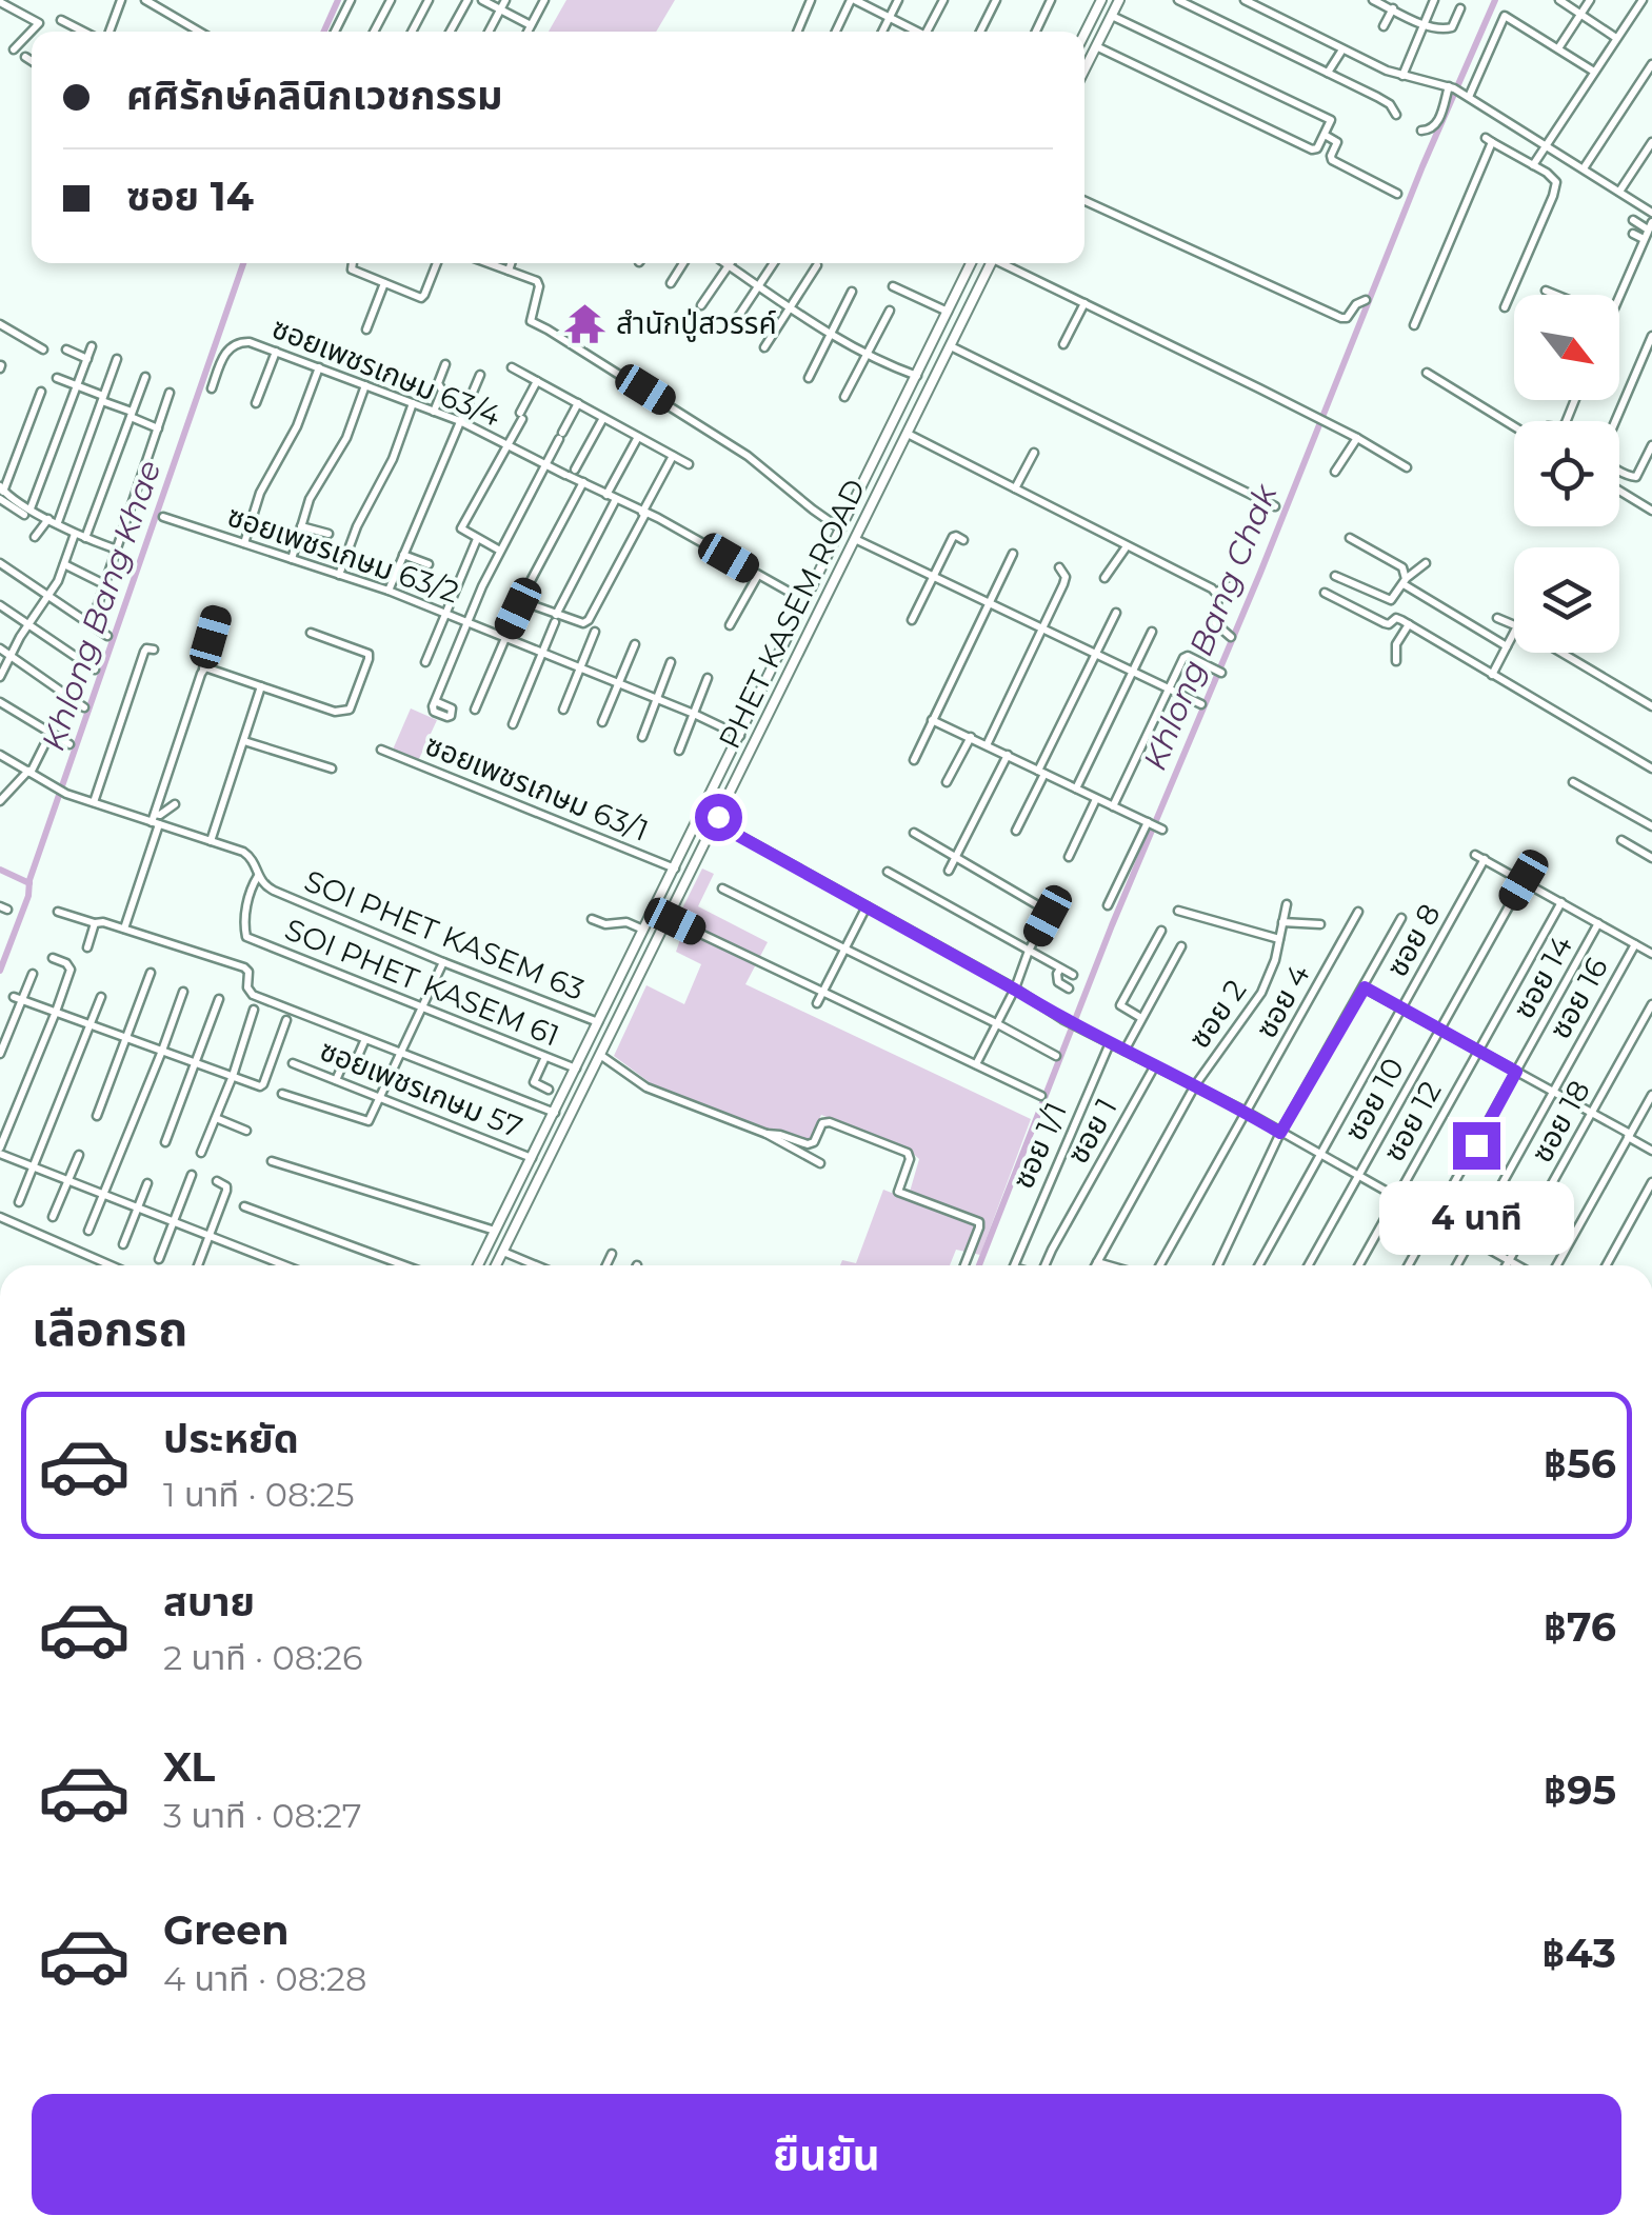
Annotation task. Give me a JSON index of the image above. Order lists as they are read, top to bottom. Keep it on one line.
{"streets":{"main road":["PHET KASEM ROAD"],"street":["ซอยเพชรเกษม 63/4","ซอยเพชรเกษม 63/2","ซอยเพชรเกษม 63/1","SOI PHET KASEM 63","ซอย 8","ซอย 14","SOI PHET KASEM 61","ซอย 16","ซอย 4","ซอย 2","ซอยเพชรเกษม 57","ซอย 10","ซอย 12","ซอย 18","ซอย 1","ซอย 1/1"]},"crossings":[["ซอยเพชรเกษม 63/4","PHET KASEM ROAD"],["ซอยเพชรเกษม 63/2","PHET KASEM ROAD"],["PHET KASEM ROAD","ซอยเพชรเกษม 63/1"],["PHET KASEM ROAD","SOI PHET KASEM 63"],["PHET KASEM ROAD","SOI PHET KASEM 61"],["PHET KASEM ROAD","ซอยเพชรเกษม 57"],["SOI PHET KASEM 63","SOI PHET KASEM 61"]],"water":["Khlong Bang Khae","Khlong Bang Chak"],"places":{"temple":["สำนักปู่สวรรค์"]},"north":"bottom right","page":{"banner":["ศศิรักษ์คลินิกเวชกรรม","ซอย 14"],"bubble":"4 นาที","heading":"เลือกรถ","list":[{"name":"ประหยัด","note":"1 นาที · 08:25","value":"฿56"},{"name":"สบาย","note":"2 นาที · 08:26","value":"฿76"},{"name":"XL","note":"3 นาที · 08:27","value":"฿95"},{"name":"Green","note":"4 นาที · 08:28","value":"฿43"}],"buttons":"ยืนยัน"}}
